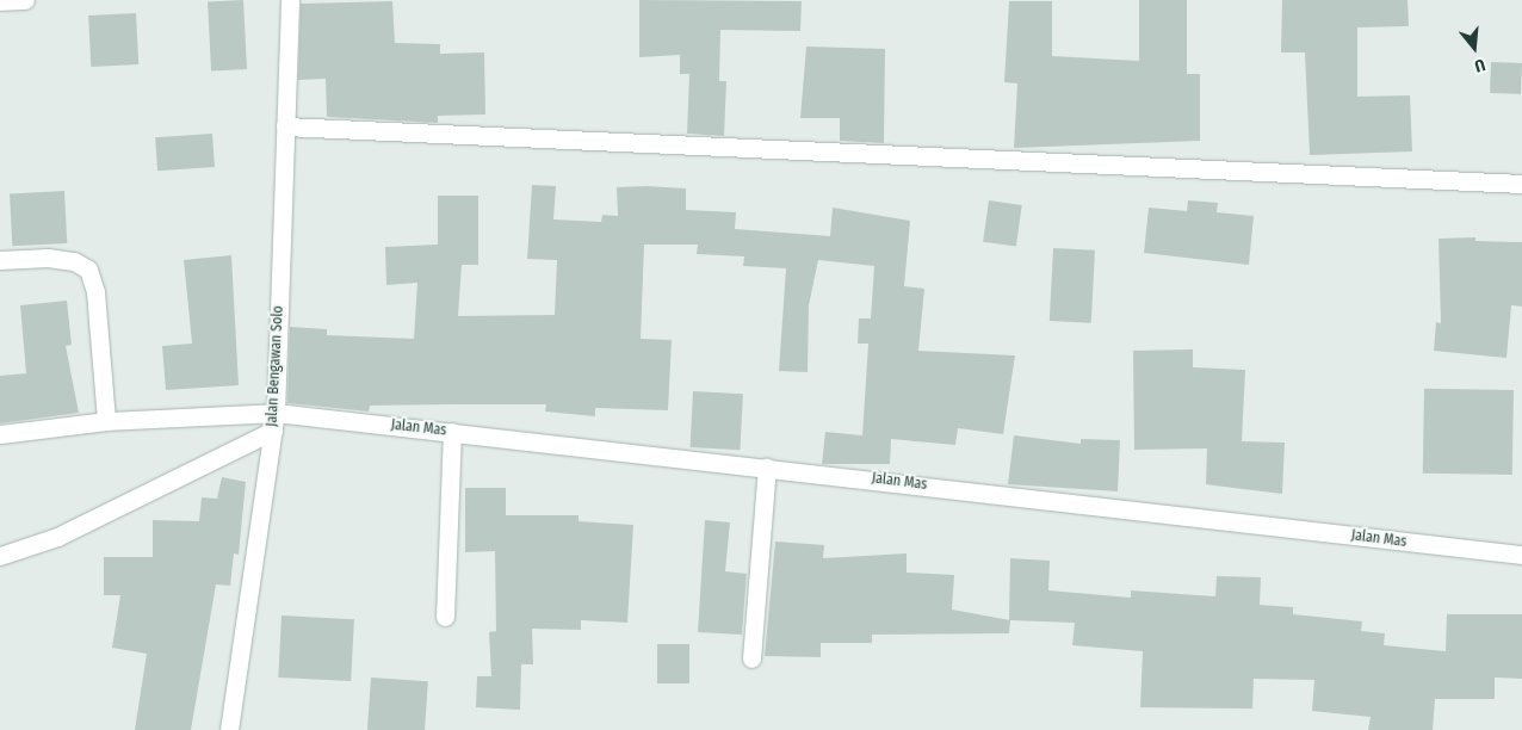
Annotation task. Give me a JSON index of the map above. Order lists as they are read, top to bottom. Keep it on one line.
{"streets":{"street":["Jalan Bengawan Solo","Jalan Mas"]},"crossings":[["Jalan Bengawan Solo","Jalan Mas"]],"north":"bottom"}
